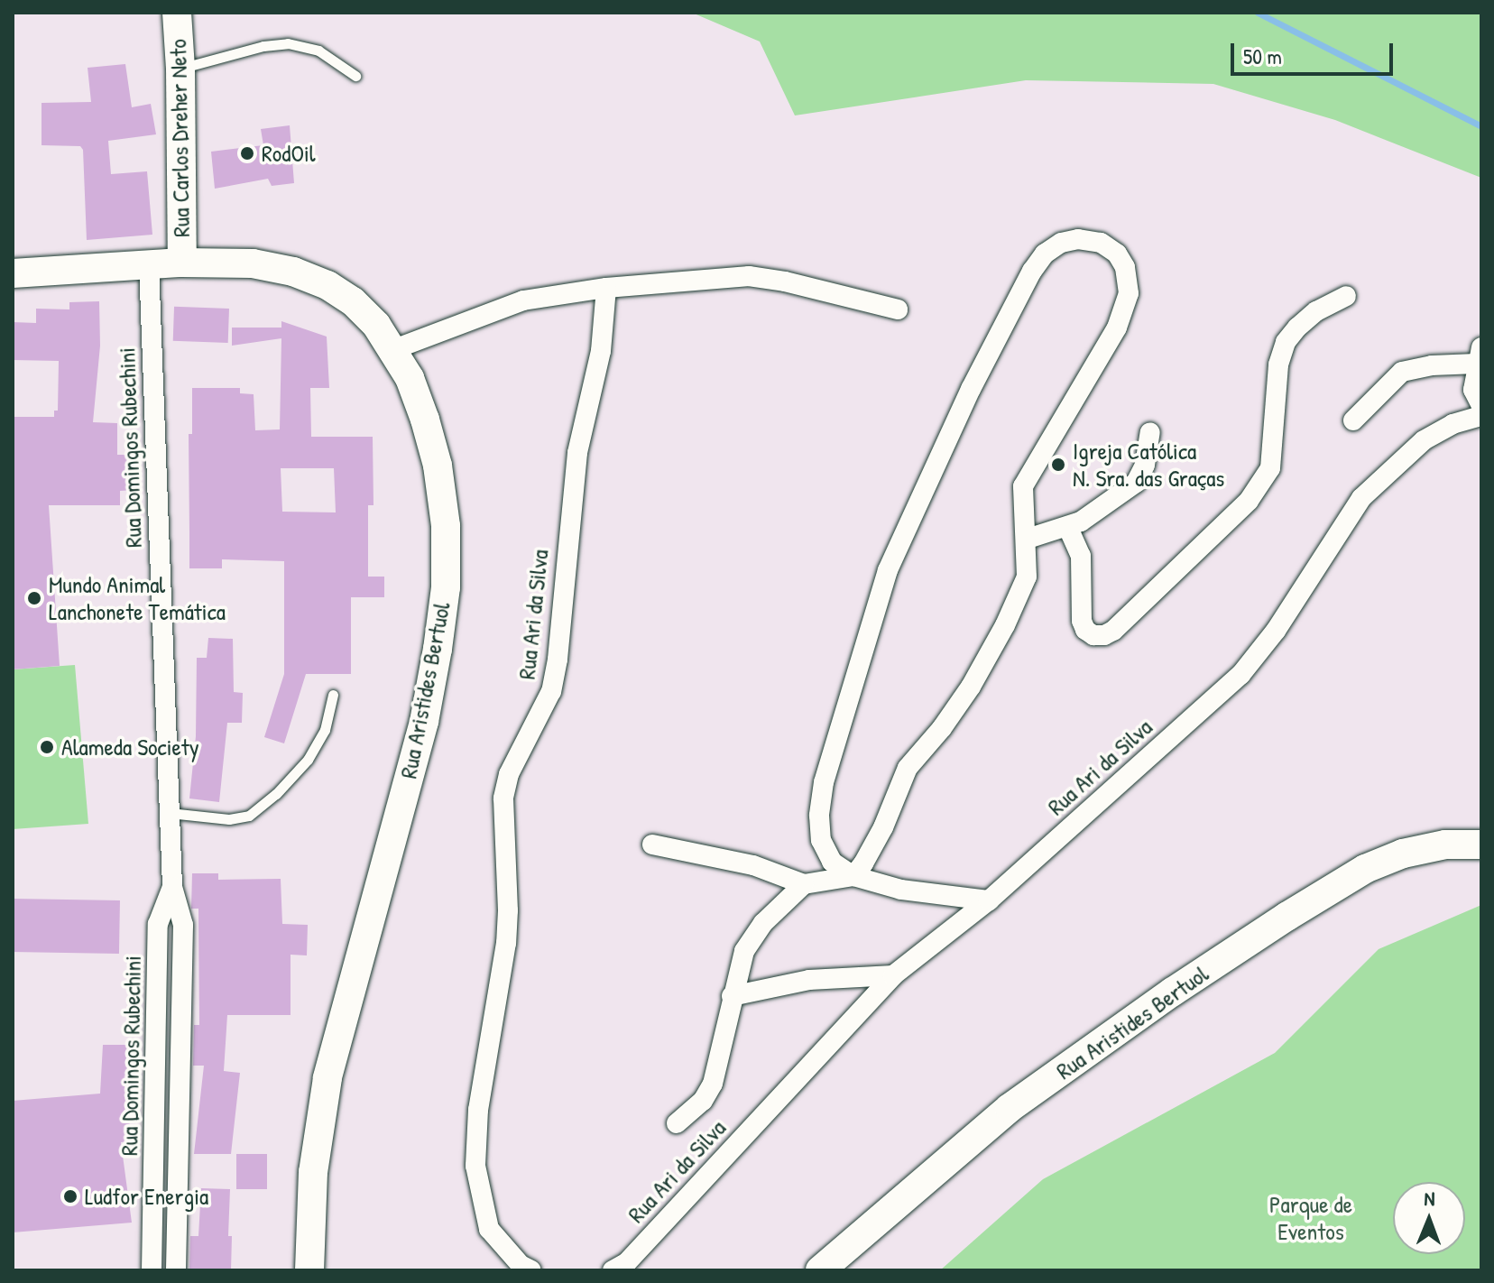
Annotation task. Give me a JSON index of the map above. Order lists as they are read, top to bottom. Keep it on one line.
{"streets":{"main road":["Rua Carlos Dreher Neto","Rua Aristides Bertuol"],"street":["Rua Domingos Rubechini","Rua Ari da Silva"]},"crossings":[["Rua Carlos Dreher Neto","Rua Aristides Bertuol"],["Rua Domingos Rubechini","Rua Aristides Bertuol"]],"parks":["Parque de Eventos"],"places":["RodOil","Igreja Católica N. Sra. das Graças","Mundo Animal Lanchonete Temática","Alameda Society","Ludfor Energia"],"scale_bar":"50 m","north":"top"}
